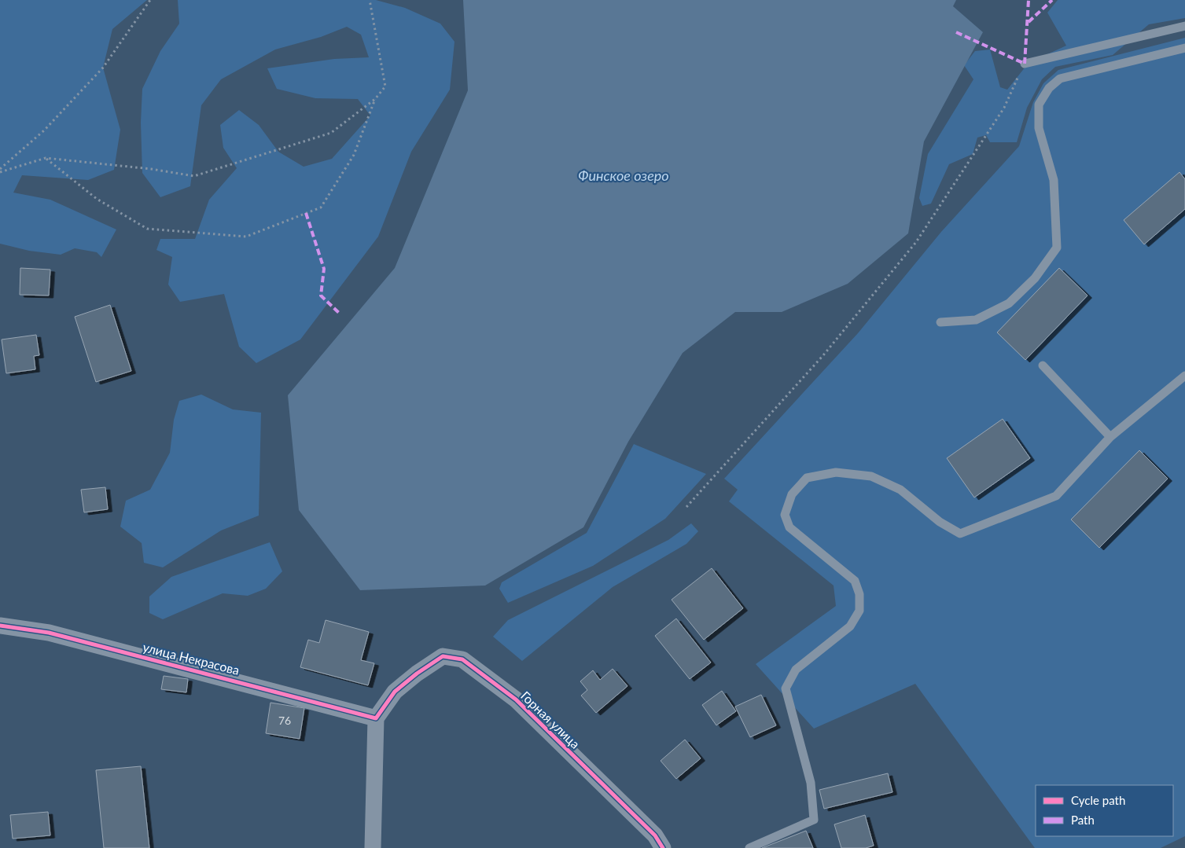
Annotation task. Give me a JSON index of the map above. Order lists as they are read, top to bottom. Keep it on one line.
{"streets":{"street":["улица Некрасова","Горная улица"]},"crossings":[["улица Некрасова","Горная улица"]],"water":["Финское озеро"],"house_numbers":["76"],"legend":["Cycle path","Path"]}
